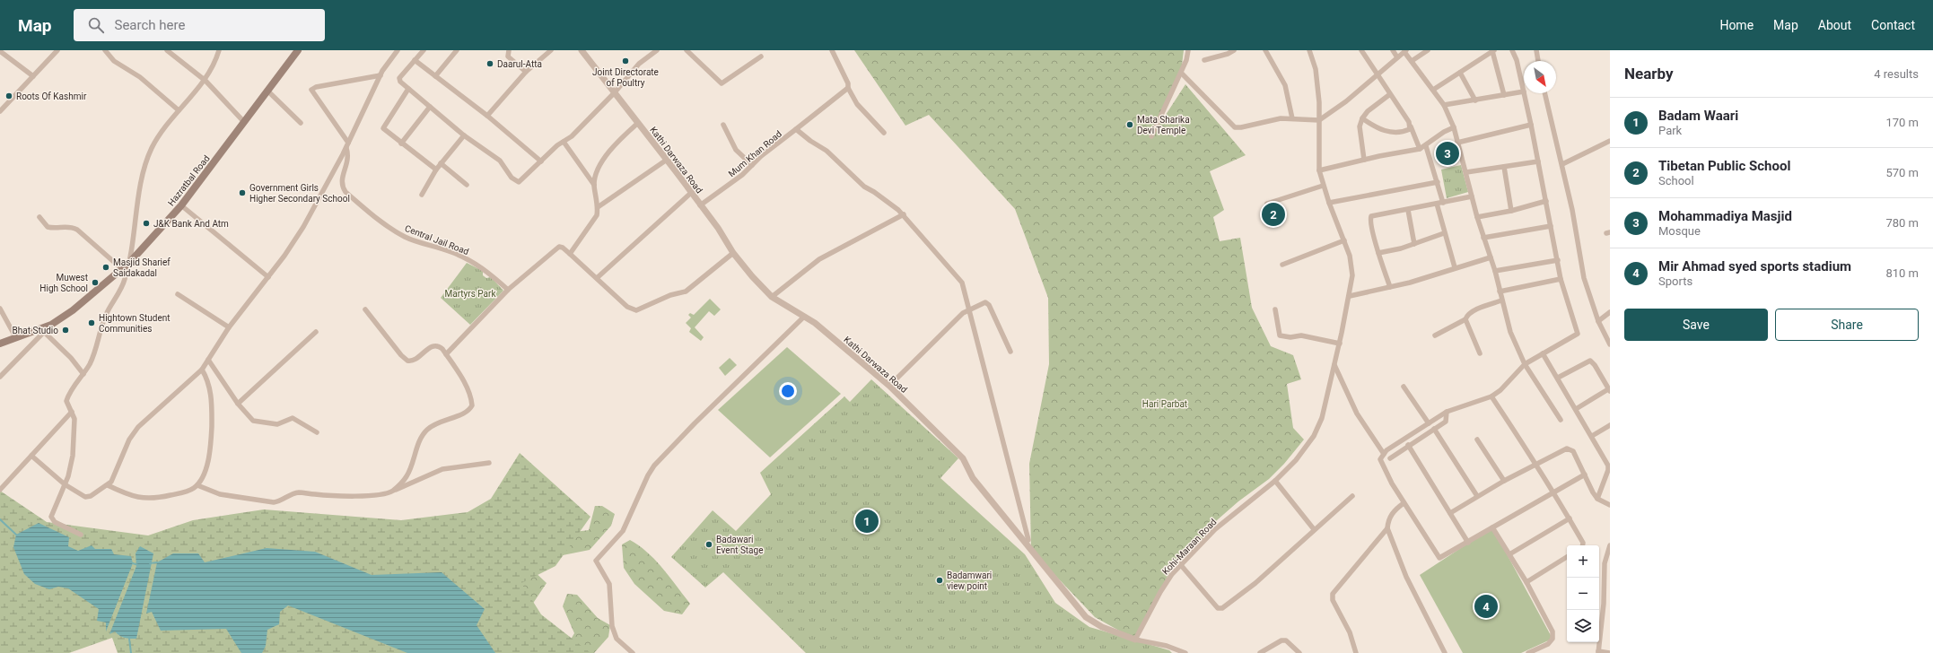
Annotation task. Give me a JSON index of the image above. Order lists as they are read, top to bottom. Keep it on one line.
{"streets":{"main road":["Hazratbal Road"],"street":["Mum Khan Road","Kathi Darwaza Road","Central Jail Road","Kohi-Maraan Road"]},"crossings":[["Mum Khan Road","Kathi Darwaza Road"],["Kathi Darwaza Road","Kohi-Maraan Road"]],"parks":["Martyrs Park","Hari Parbat"],"places":["Joint Directorate of Poultry","Daarul-Atta","Roots Of Kashmir","Mata Sharika Devi Temple","Government Girls Higher Secondary School","J&K Bank And Atm","Masjid Sharief Saidakadal","Muwest High School","Hightown Student Communities","Bhat Studio","Badawari Event Stage","Badamwari view point"],"north":"bottom right","page":{"header":"Map","search":"Search here","nav":["Home","Map","About","Contact"],"heading":["Nearby","4 results"],"list":[{"mark":"1","name":"Badam Waari","note":"Park","value":"170 m"},{"mark":"2","name":"Tibetan Public School","note":"School","value":"570 m"},{"mark":"3","name":"Mohammadiya Masjid","note":"Mosque","value":"780 m"},{"mark":"4","name":"Mir Ahmad syed sports stadium","note":"Sports","value":"810 m"}],"pins":["3","2","1","4"],"buttons":["Save","Share"],"map_buttons":["+","−"]}}
